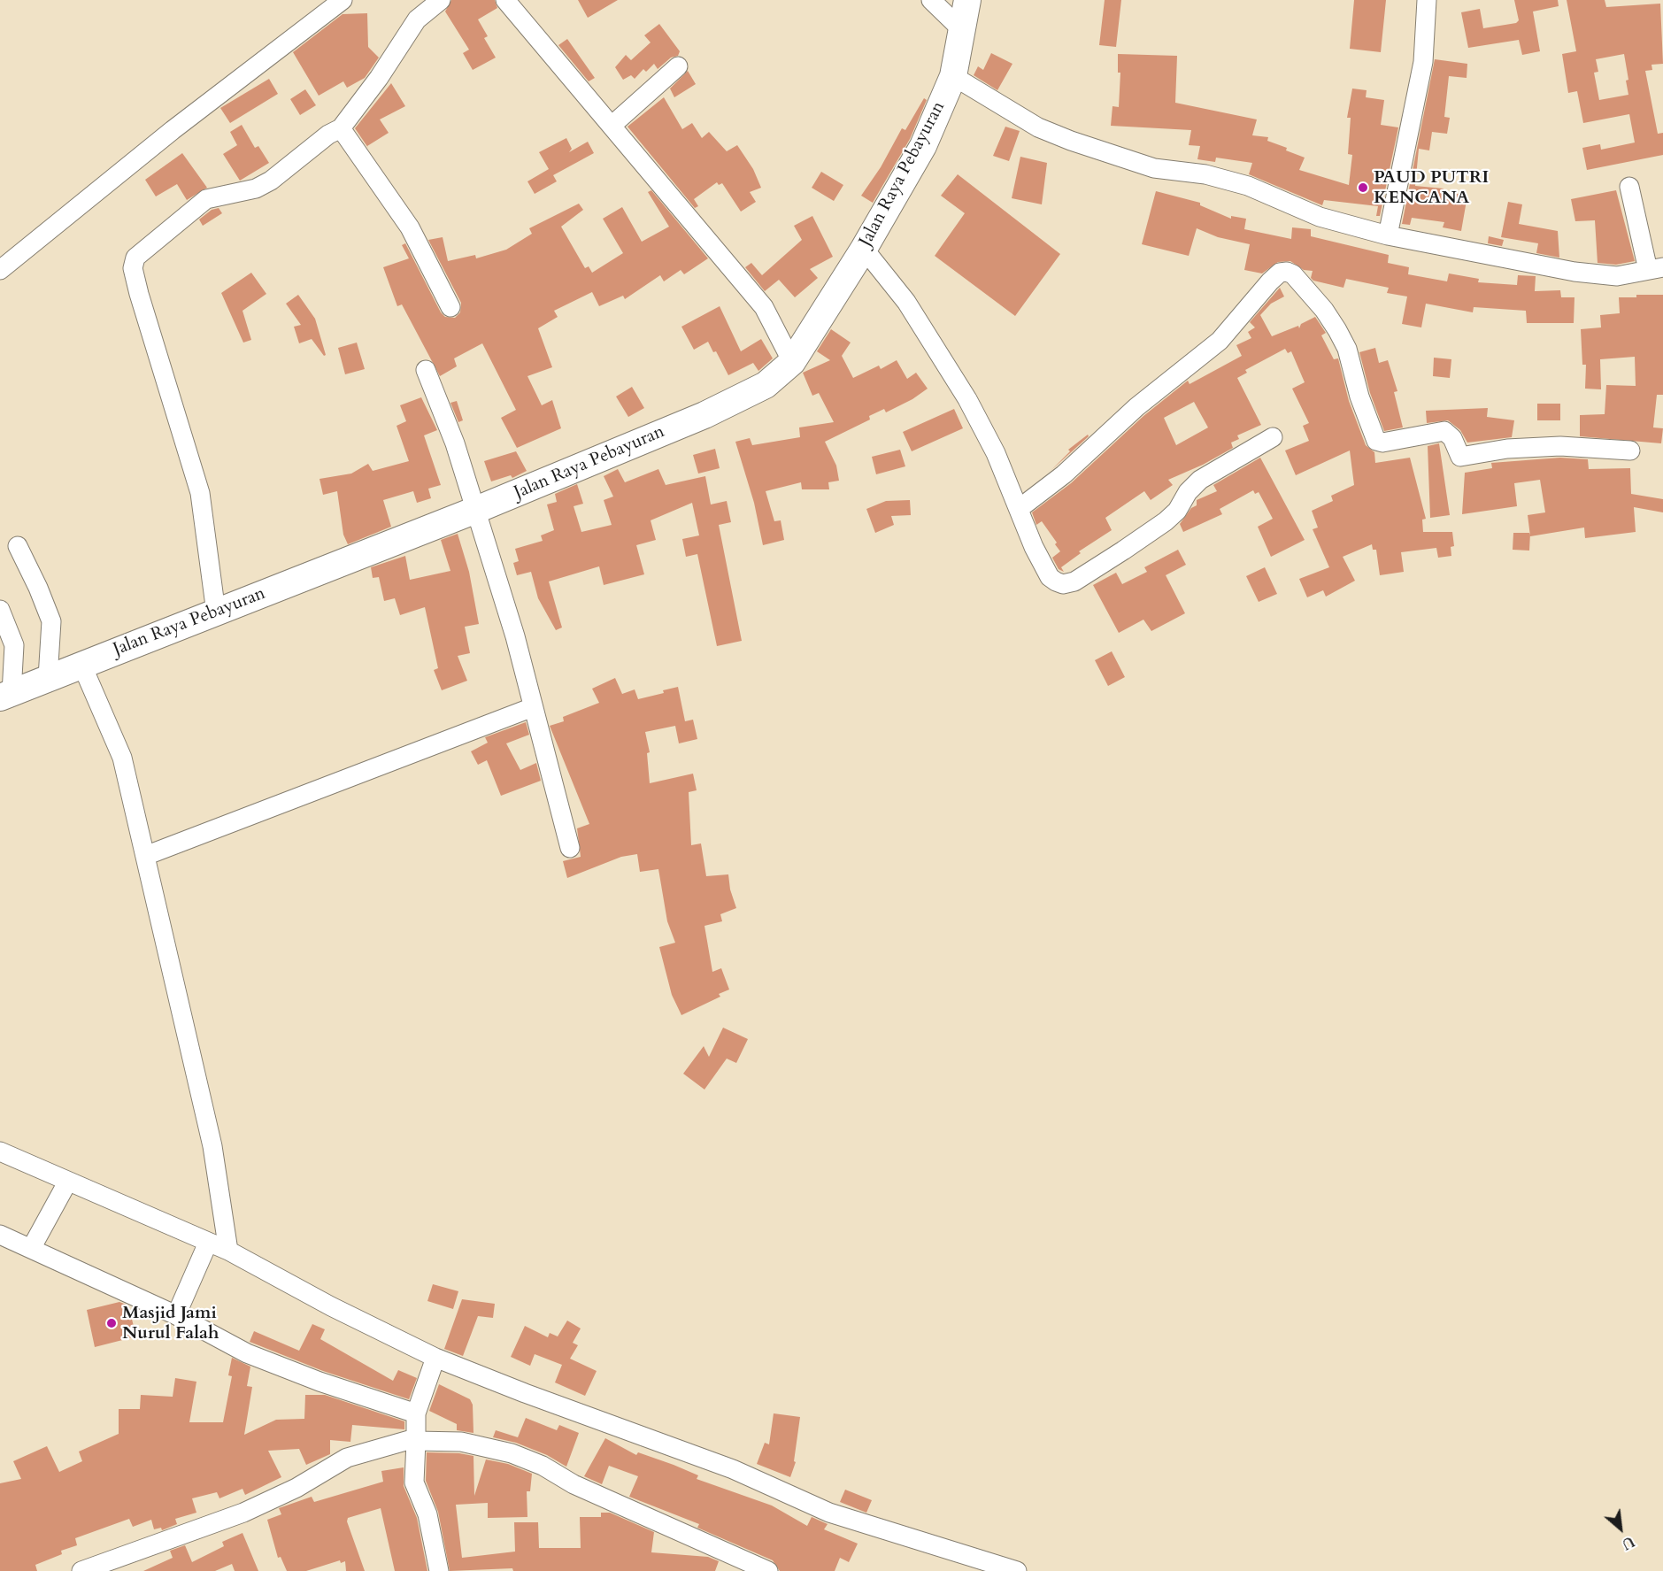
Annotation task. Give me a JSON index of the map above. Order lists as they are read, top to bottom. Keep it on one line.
{"streets":{"main road":["Jalan Raya Pebayuran"]},"places":["PAUD PUTRI KENCANA","Masjid Jami Nurul Falah"],"north":"bottom right"}
